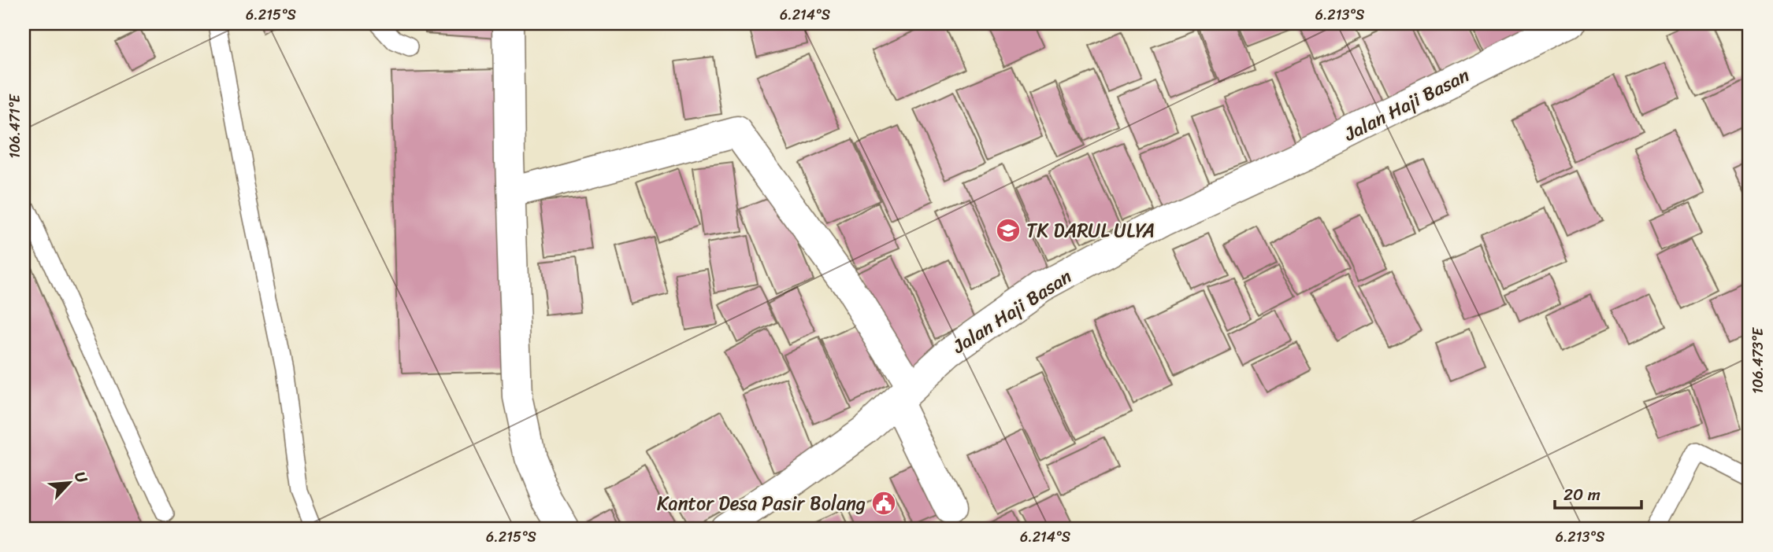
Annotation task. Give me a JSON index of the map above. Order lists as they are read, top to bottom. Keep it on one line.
{"streets":{"street":["Jalan Haji Basan"]},"places":{"school or university":["TK DARUL ULYA"],"public building":["Kantor Desa Pasir Bolang"]},"scale_bar":"20 m","north":"top right","coordinates":["6.215°S","6.214°S","6.213°S","106.471°E","106.473°E"]}
